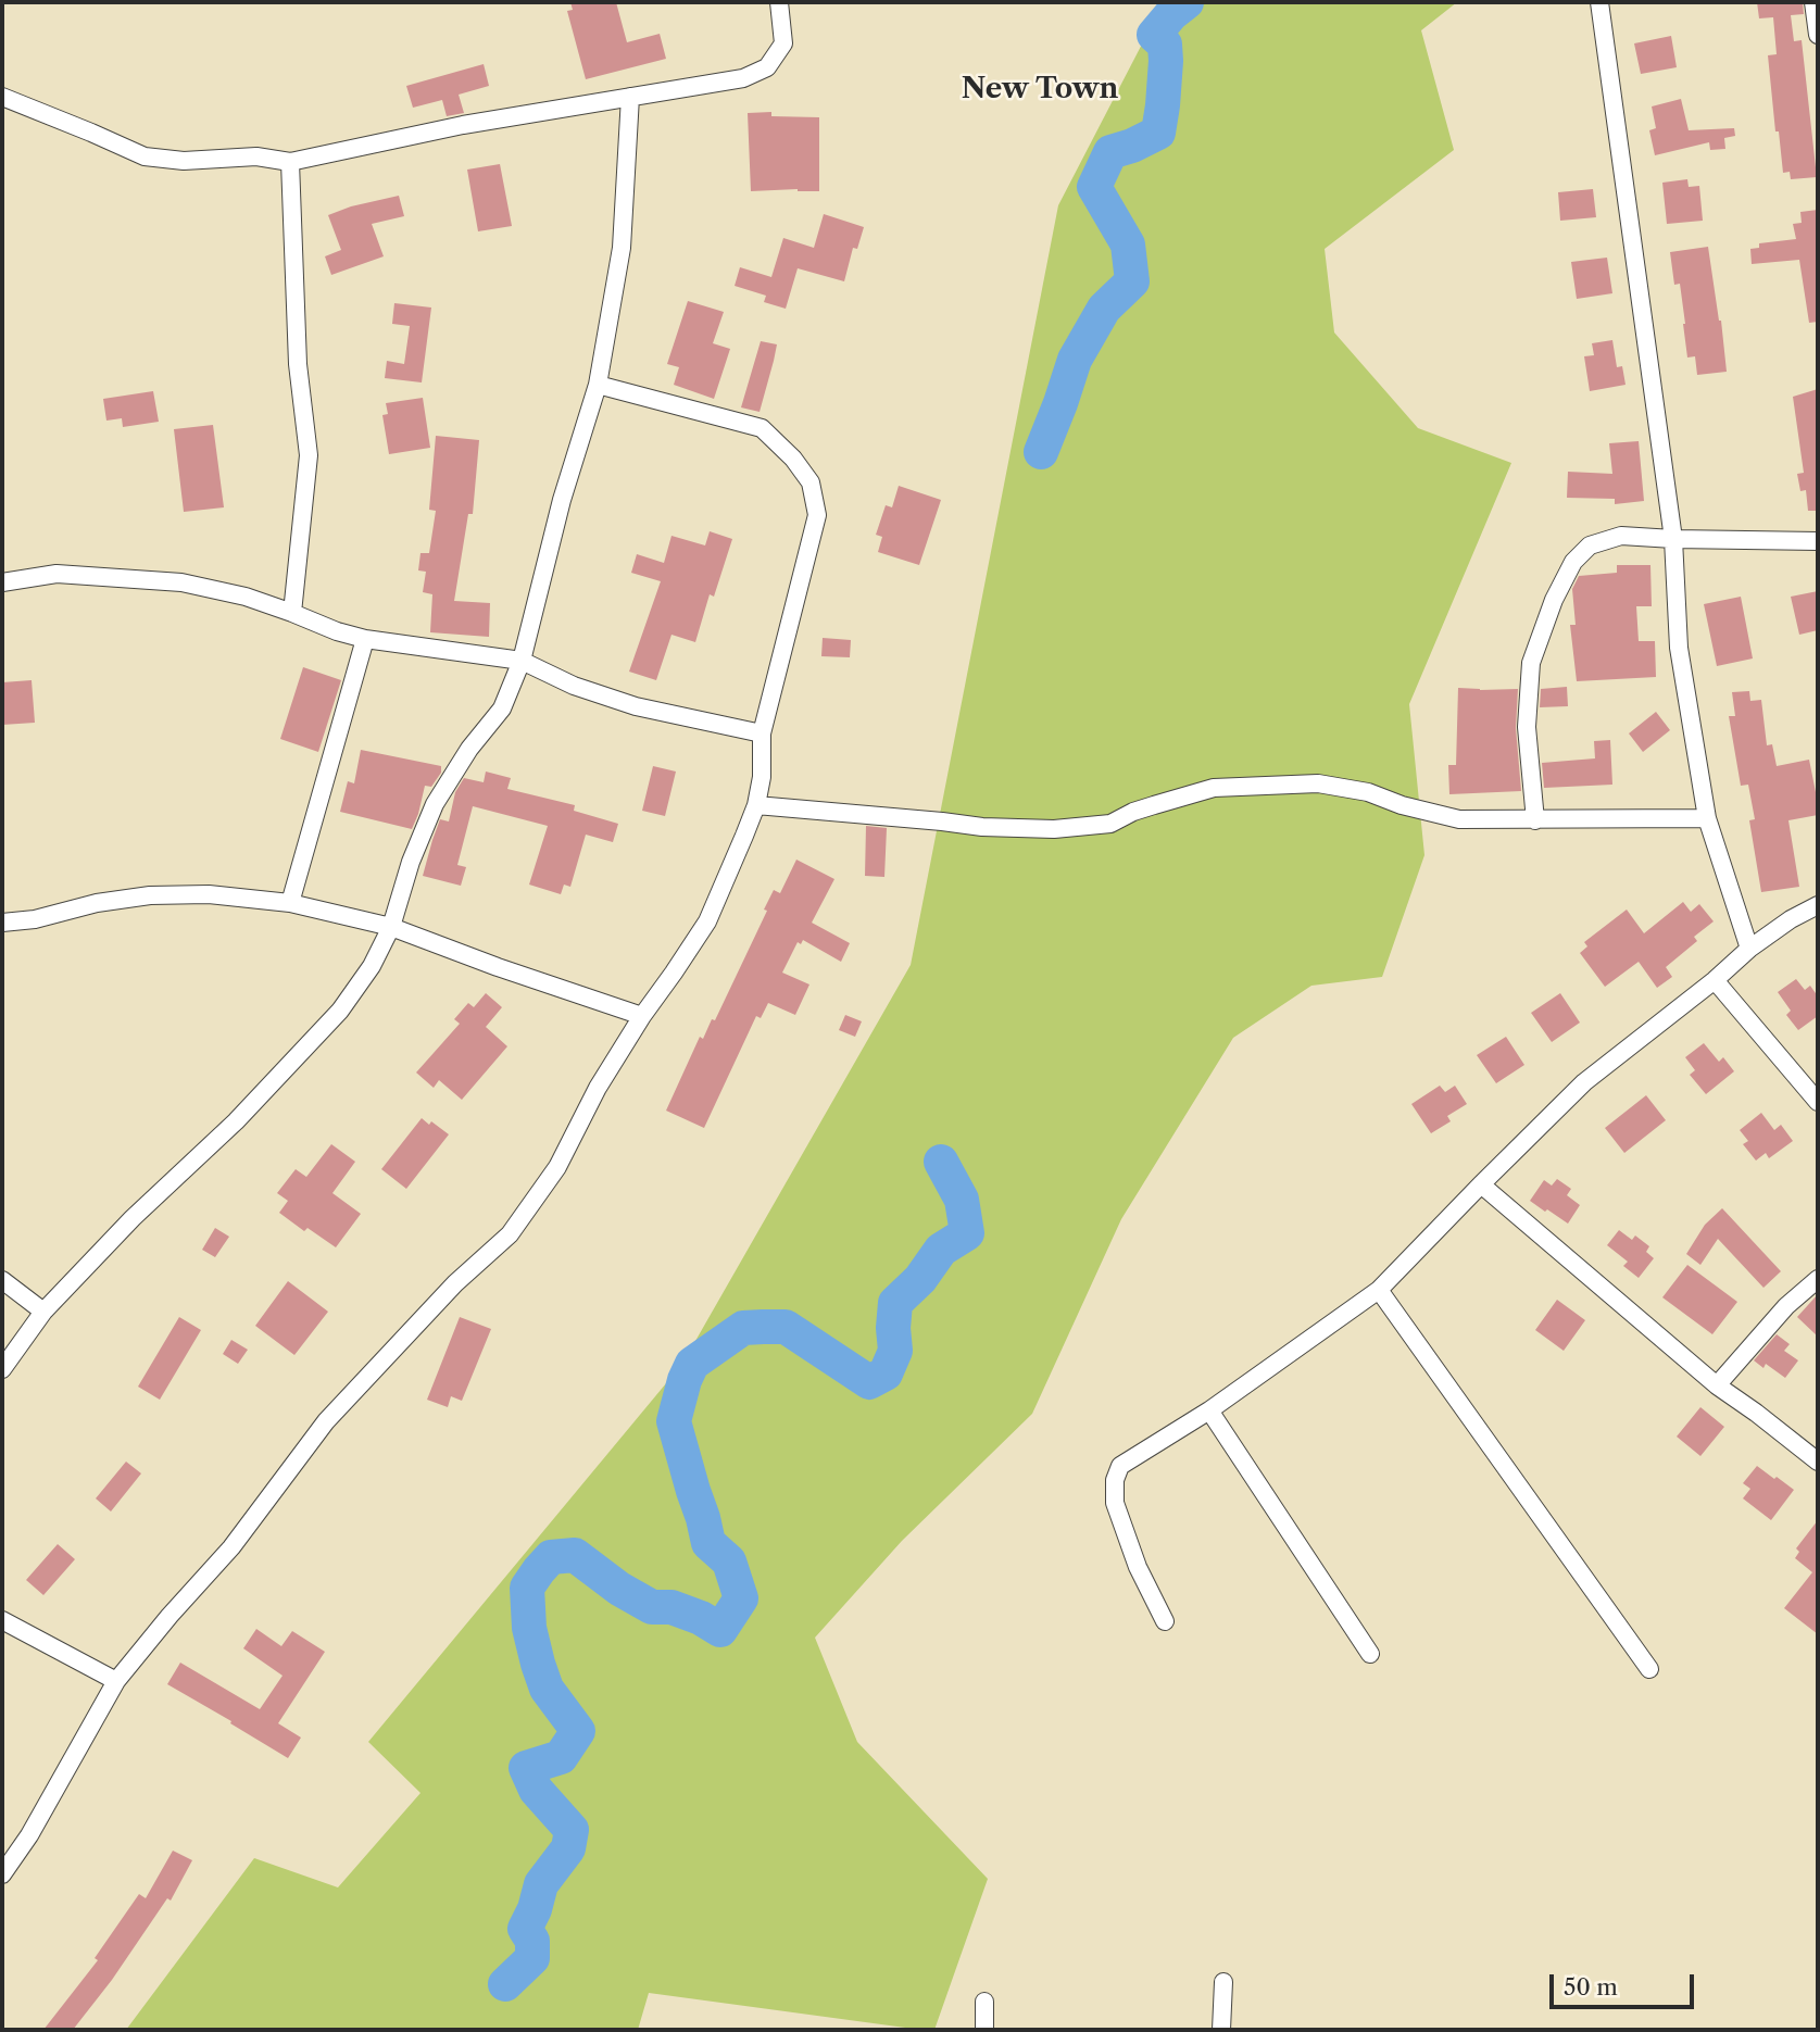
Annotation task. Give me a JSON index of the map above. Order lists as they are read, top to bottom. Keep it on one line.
{"districts":["New Town"],"scale_bar":"50 m"}
